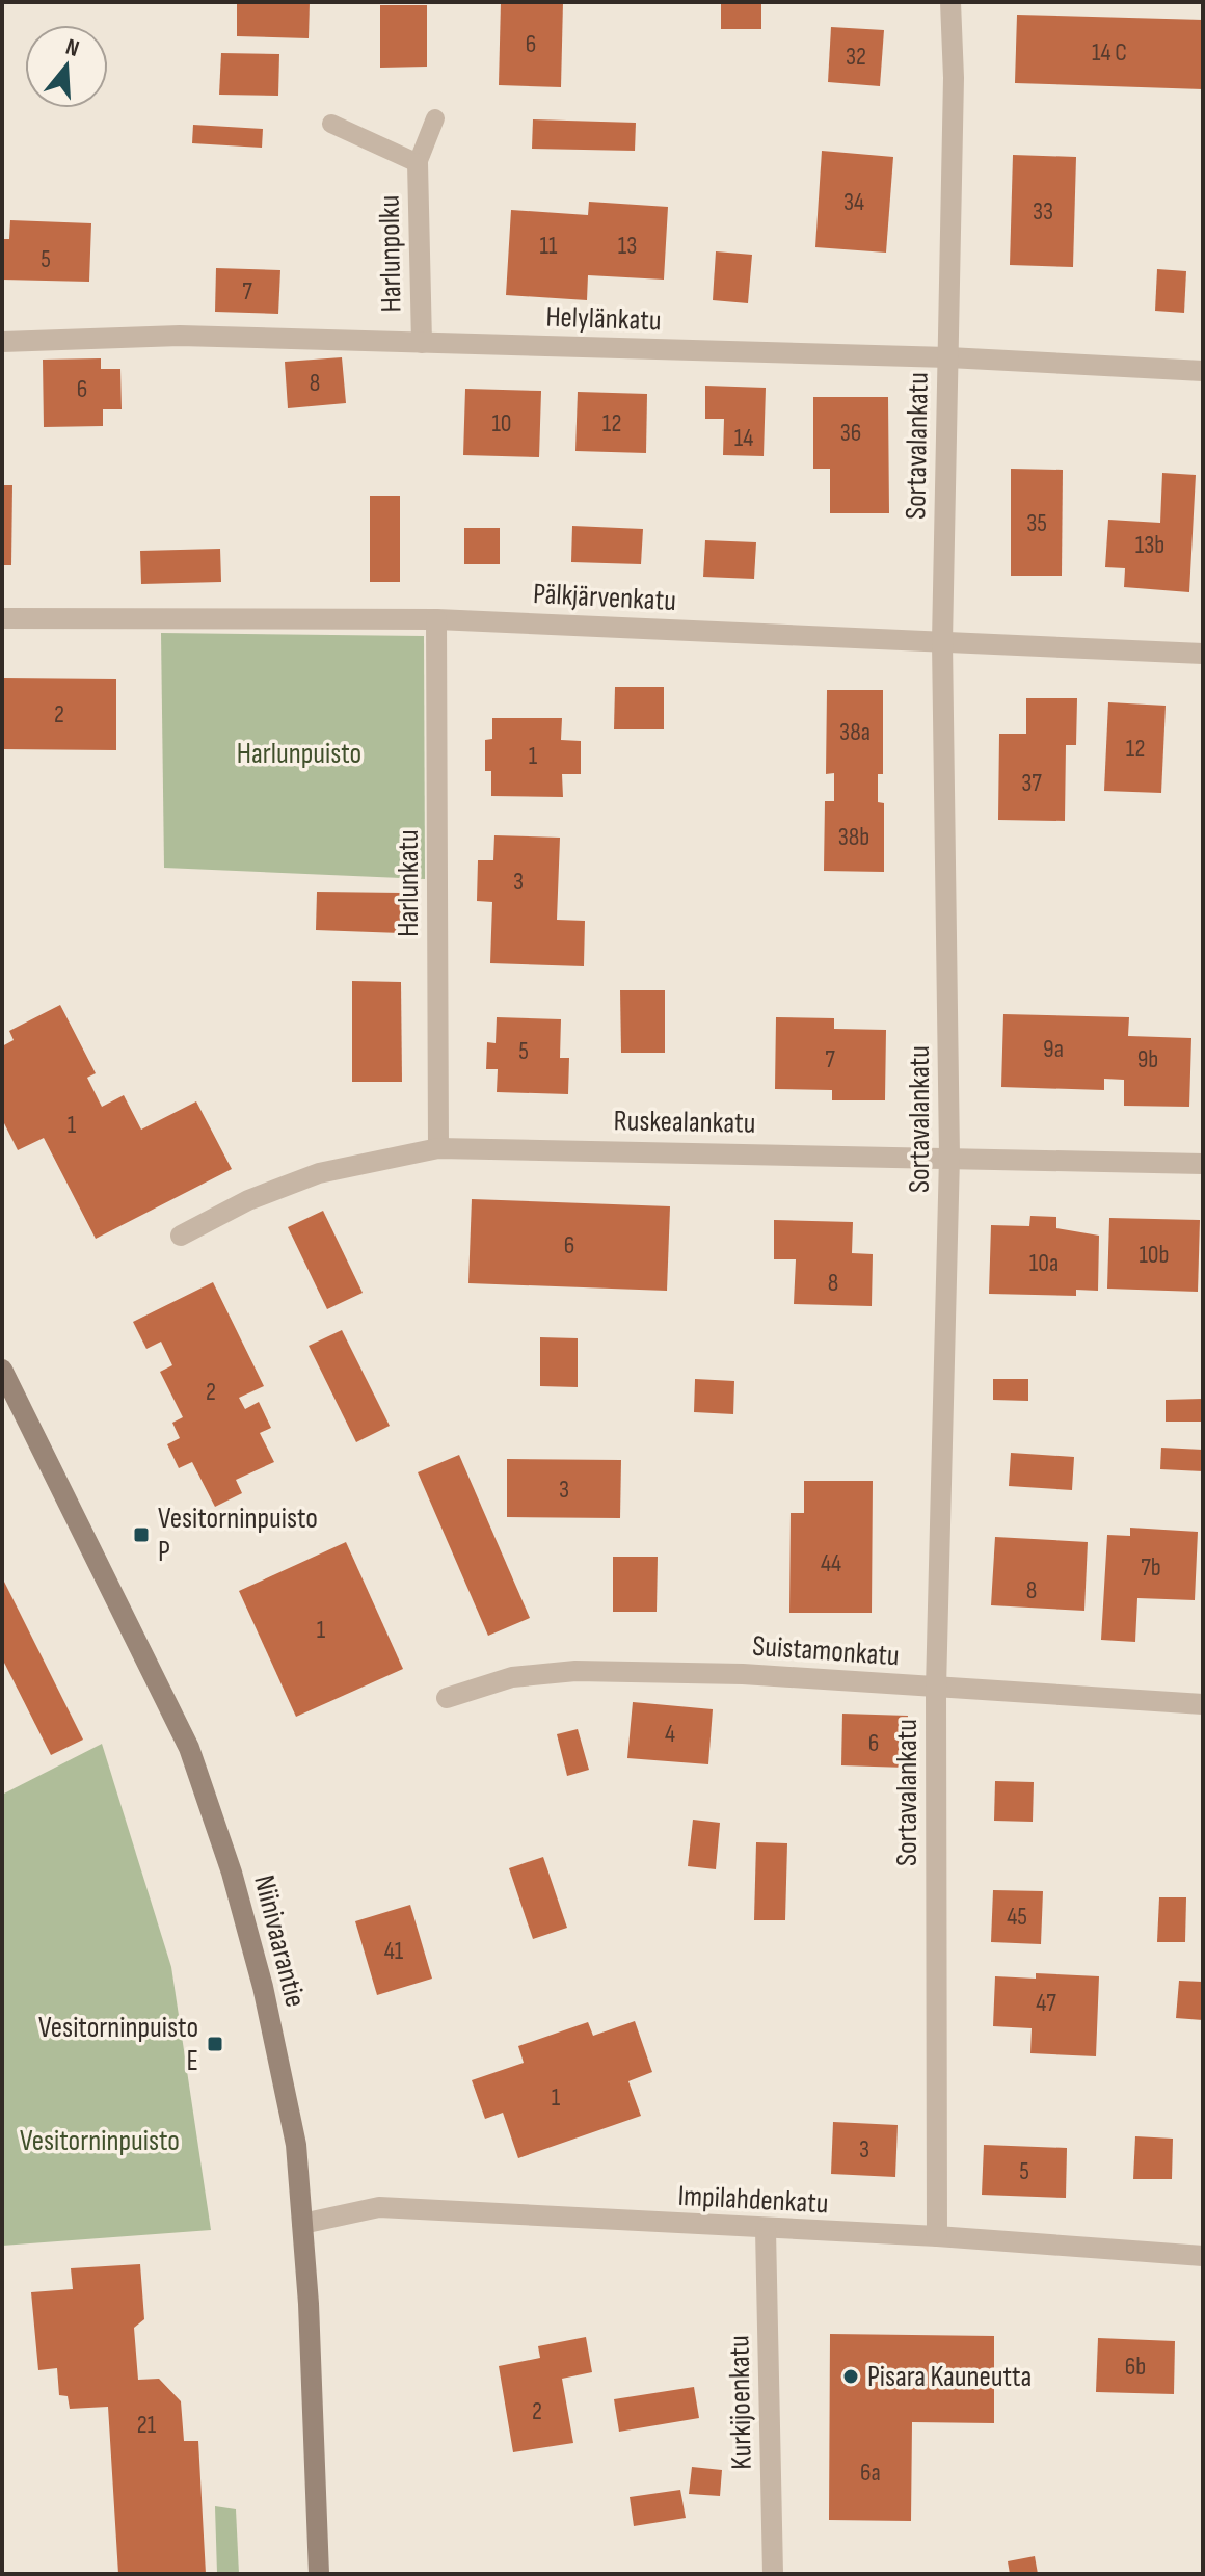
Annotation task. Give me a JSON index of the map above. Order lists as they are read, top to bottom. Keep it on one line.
{"streets":{"main road":["Niinivaarantie"],"street":["Harlunpolku","Helylänkatu","Sortavalankatu","Pälkjärvenkatu","Harlunkatu","Ruskealankatu","Suistamonkatu","Impilahdenkatu","Kurkijoenkatu"]},"crossings":[["Harlunpolku","Helylänkatu"],["Helylänkatu","Sortavalankatu"],["Sortavalankatu","Pälkjärvenkatu"],["Sortavalankatu","Ruskealankatu"],["Sortavalankatu","Suistamonkatu"],["Sortavalankatu","Impilahdenkatu"],["Pälkjärvenkatu","Harlunkatu"],["Harlunkatu","Ruskealankatu"],["Niinivaarantie","Impilahdenkatu"],["Impilahdenkatu","Kurkijoenkatu"]],"parks":["Harlunpuisto","Vesitorninpuisto"],"places":{"transit":["Vesitorninpuisto P","Vesitorninpuisto E"],"other":["Pisara Kauneutta"]},"house_numbers":["6","14 C","32","34","33","11","13","5","7","8","6","10","12","36","14","35","13b","2","38a","12","1","37","38b","3","9a","5","7","9b","1","6","10b","10a","8","2","3","44","7b","8","1","4","6","45","41","47","1","3","5","6b","2","21","6a"],"north":"top"}
